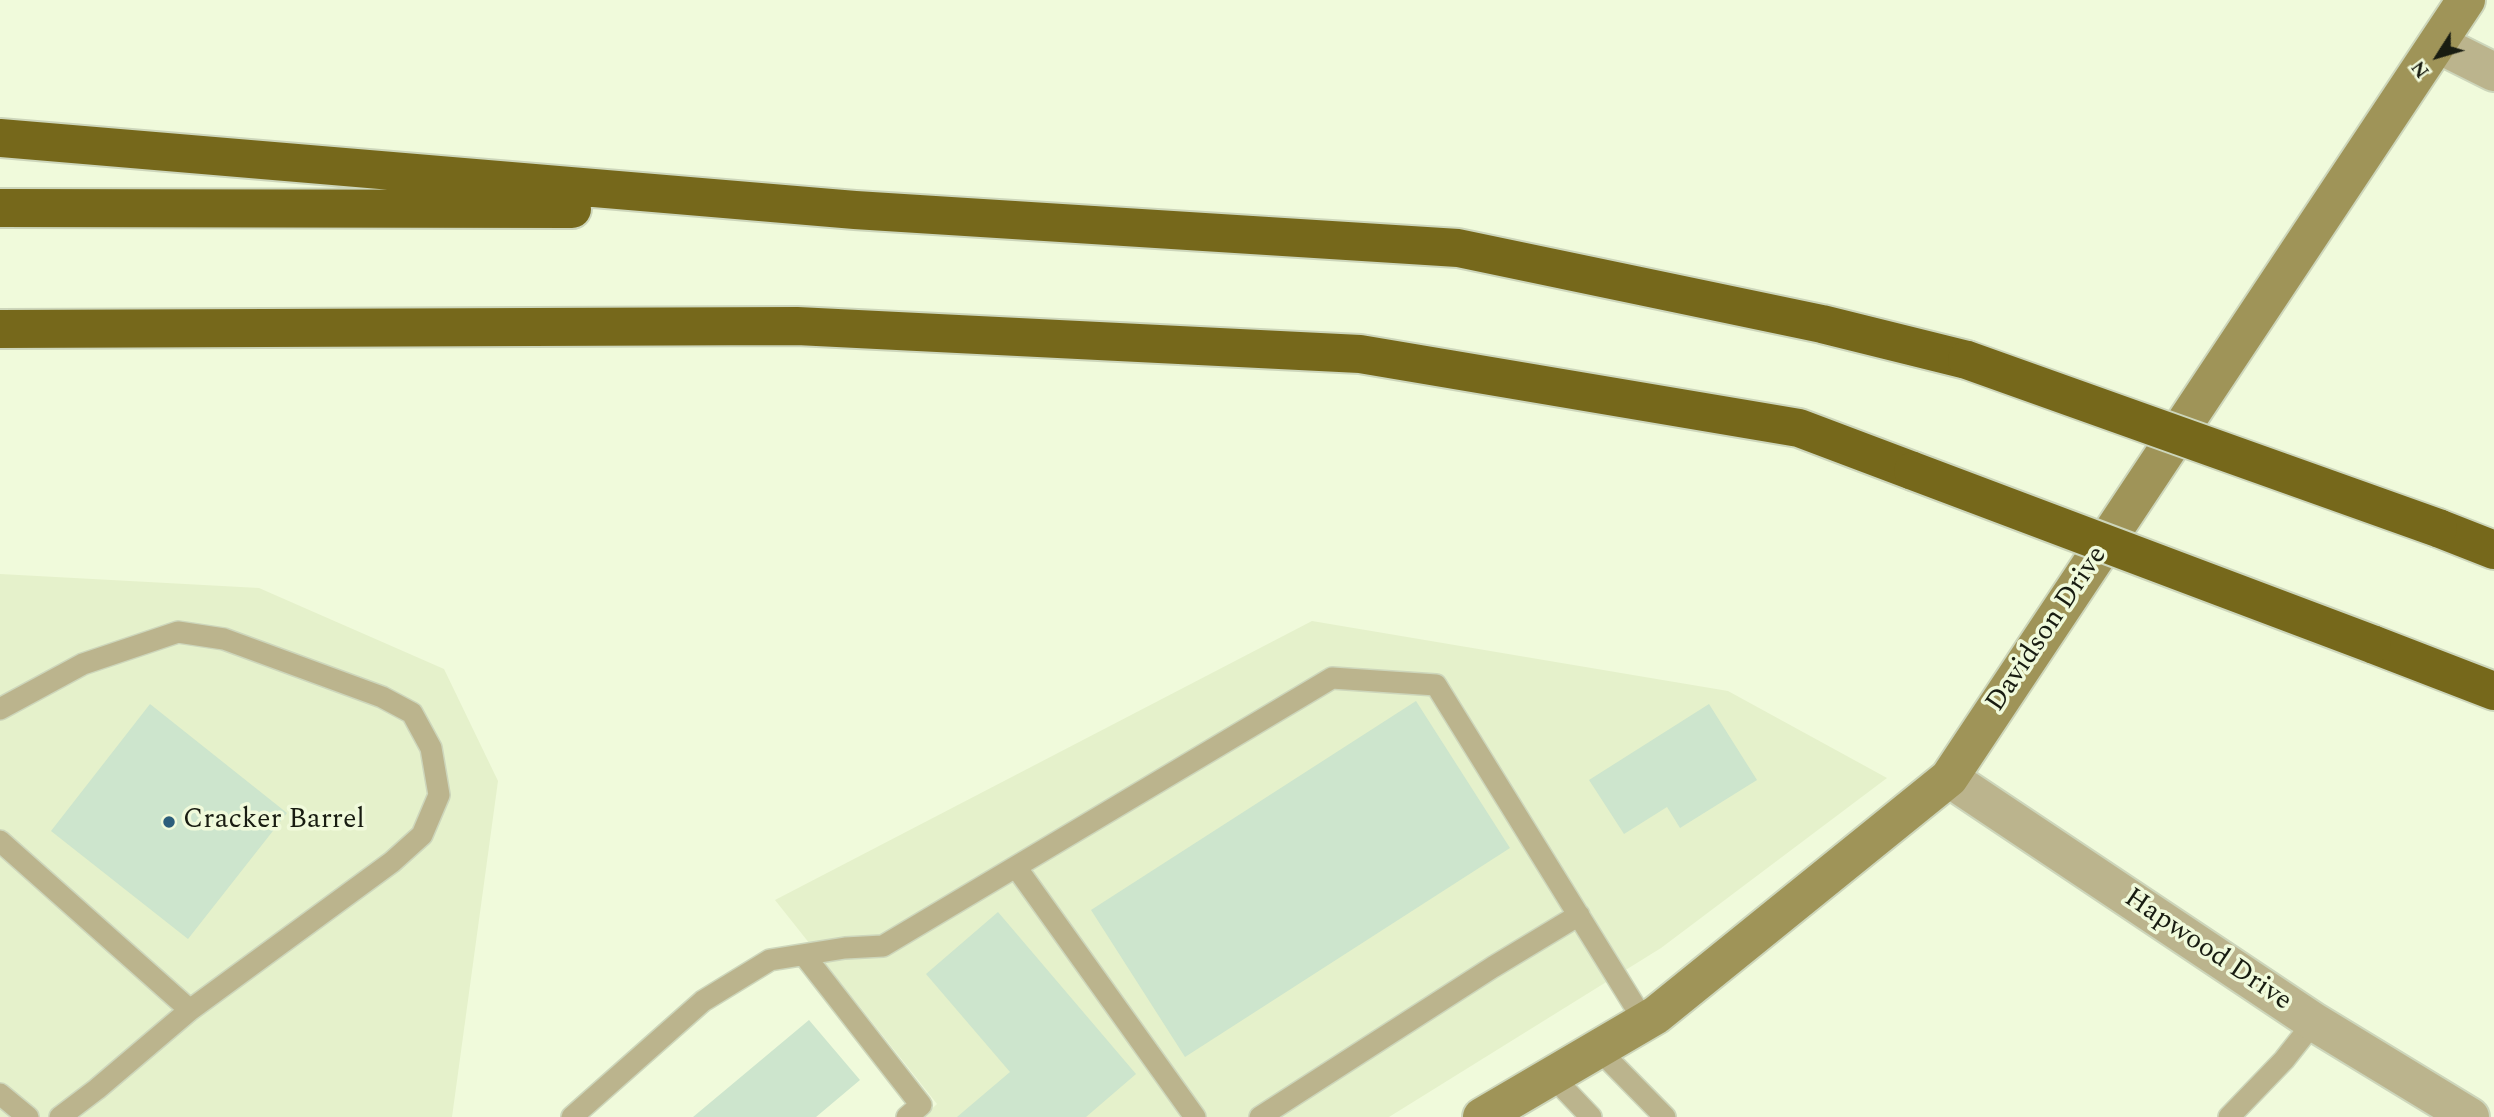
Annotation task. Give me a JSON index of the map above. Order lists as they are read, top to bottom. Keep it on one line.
{"streets":{"street":["Davidson Drive","Hapwood Drive"]},"crossings":[["Davidson Drive","Hapwood Drive"]],"places":["Cracker Barrel"],"north":"bottom left"}
